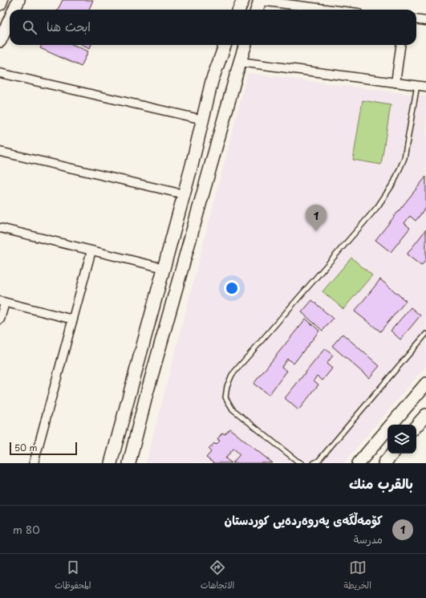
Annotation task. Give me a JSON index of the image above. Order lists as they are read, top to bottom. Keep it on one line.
{"scale_bar":"50 m","page":{"search":"ابحث هنا","pins":"1","scale":"50 m","heading":"بالقرب منك","list":[{"mark":"1","name":"كۆمەڵگەی پەروەردەیی كوردستان","note":"مدرسة","value":"80 m"}],"nav":["الخريطة","الاتجاهات","المحفوظات"]}}
